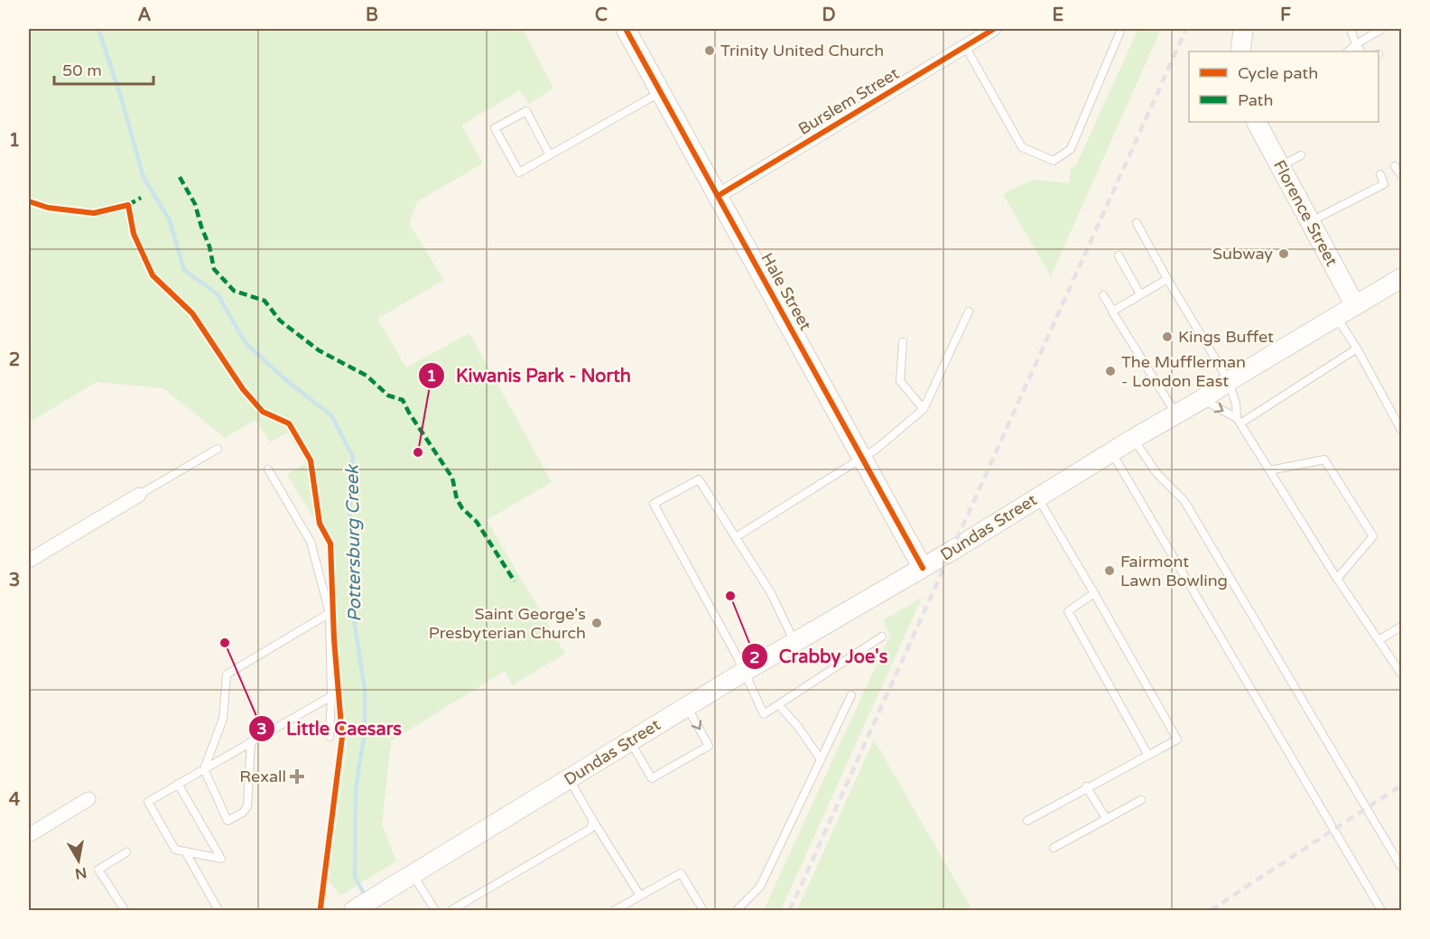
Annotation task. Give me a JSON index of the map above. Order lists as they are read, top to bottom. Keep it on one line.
{"streets":{"main road":["Florence Street","Hale Street","Dundas Street"],"street":["Burslem Street"]},"crossings":[["Burslem Street","Hale Street"],["Florence Street","Dundas Street"],["Hale Street","Dundas Street"]],"water":["Pottersburg Creek"],"places":{"other":["Trinity United Church","Subway","Kings Buffet","The Mufflerman - London East","Kiwanis Park - North","Fairmont Lawn Bowling","Crabby Joe's","Saint George's Presbyterian Church","Little Caesars"],"health":["Rexall"]},"legend":["Cycle path","Path"],"scale_bar":"50 m","north":"bottom","grid":{"columns":["A","B","C","D","E","F"],"rows":["1","2","3","4"]}}
